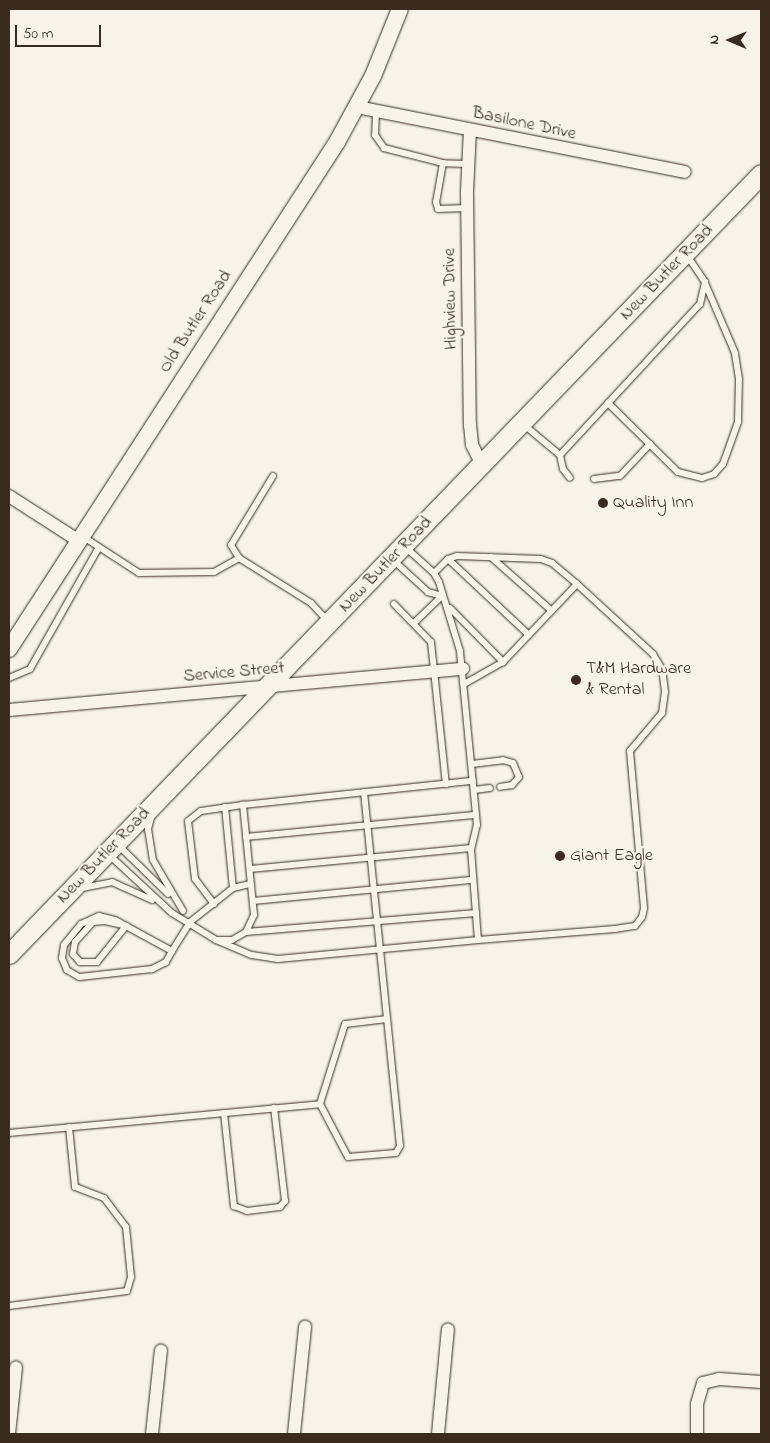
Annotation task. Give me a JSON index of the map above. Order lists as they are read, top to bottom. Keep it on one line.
{"streets":{"main road":["New Butler Road"],"street":["Basilone Drive","Highview Drive","Old Butler Road","Service Street"]},"crossings":[["Basilone Drive","Highview Drive"],["Basilone Drive","Old Butler Road"],["New Butler Road","Highview Drive"],["New Butler Road","Service Street"]],"places":["Quality Inn","T&M Hardware & Rental","Giant Eagle"],"scale_bar":"50 m","north":"left"}
